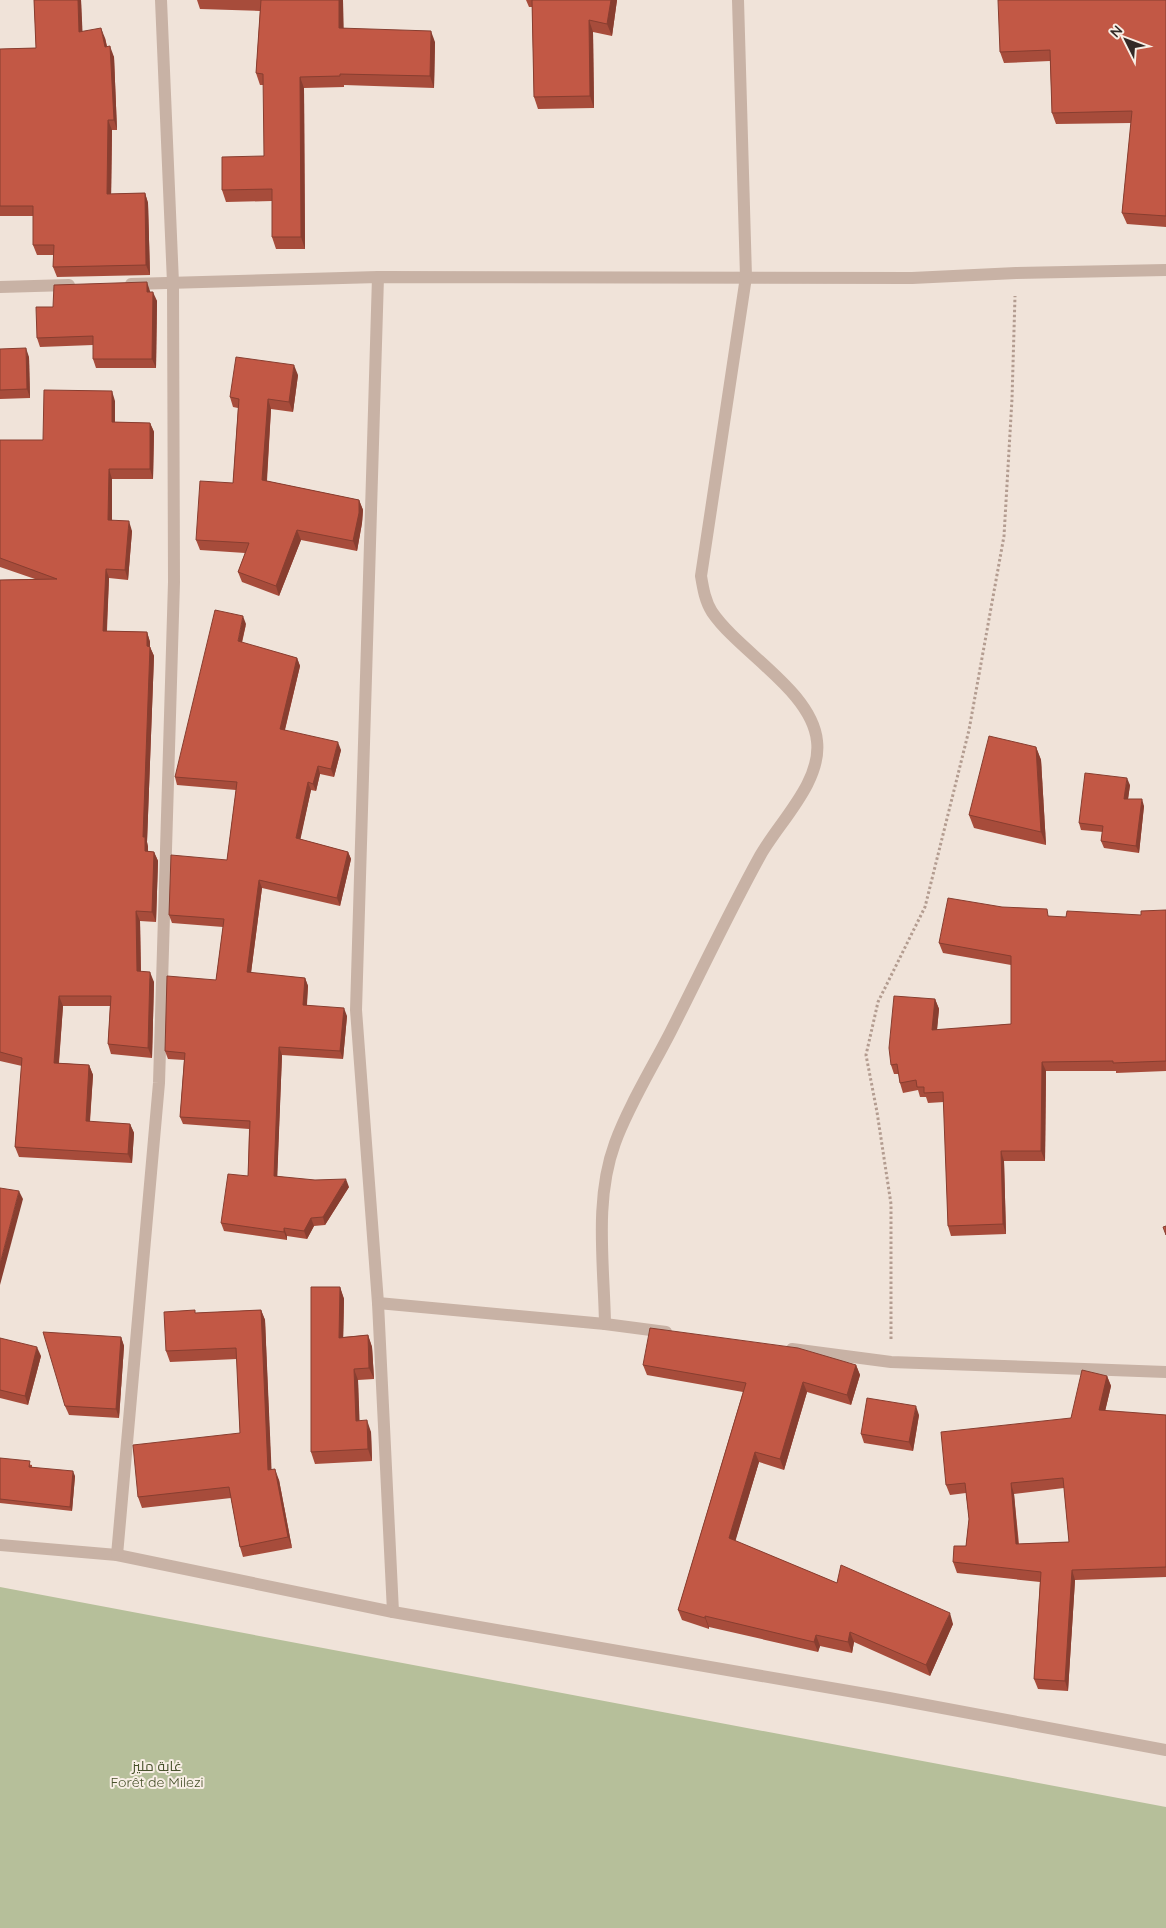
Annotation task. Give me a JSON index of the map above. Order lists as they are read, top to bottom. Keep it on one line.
{"parks":["غابة مليز Forêt de Milezi"],"north":"top left"}
